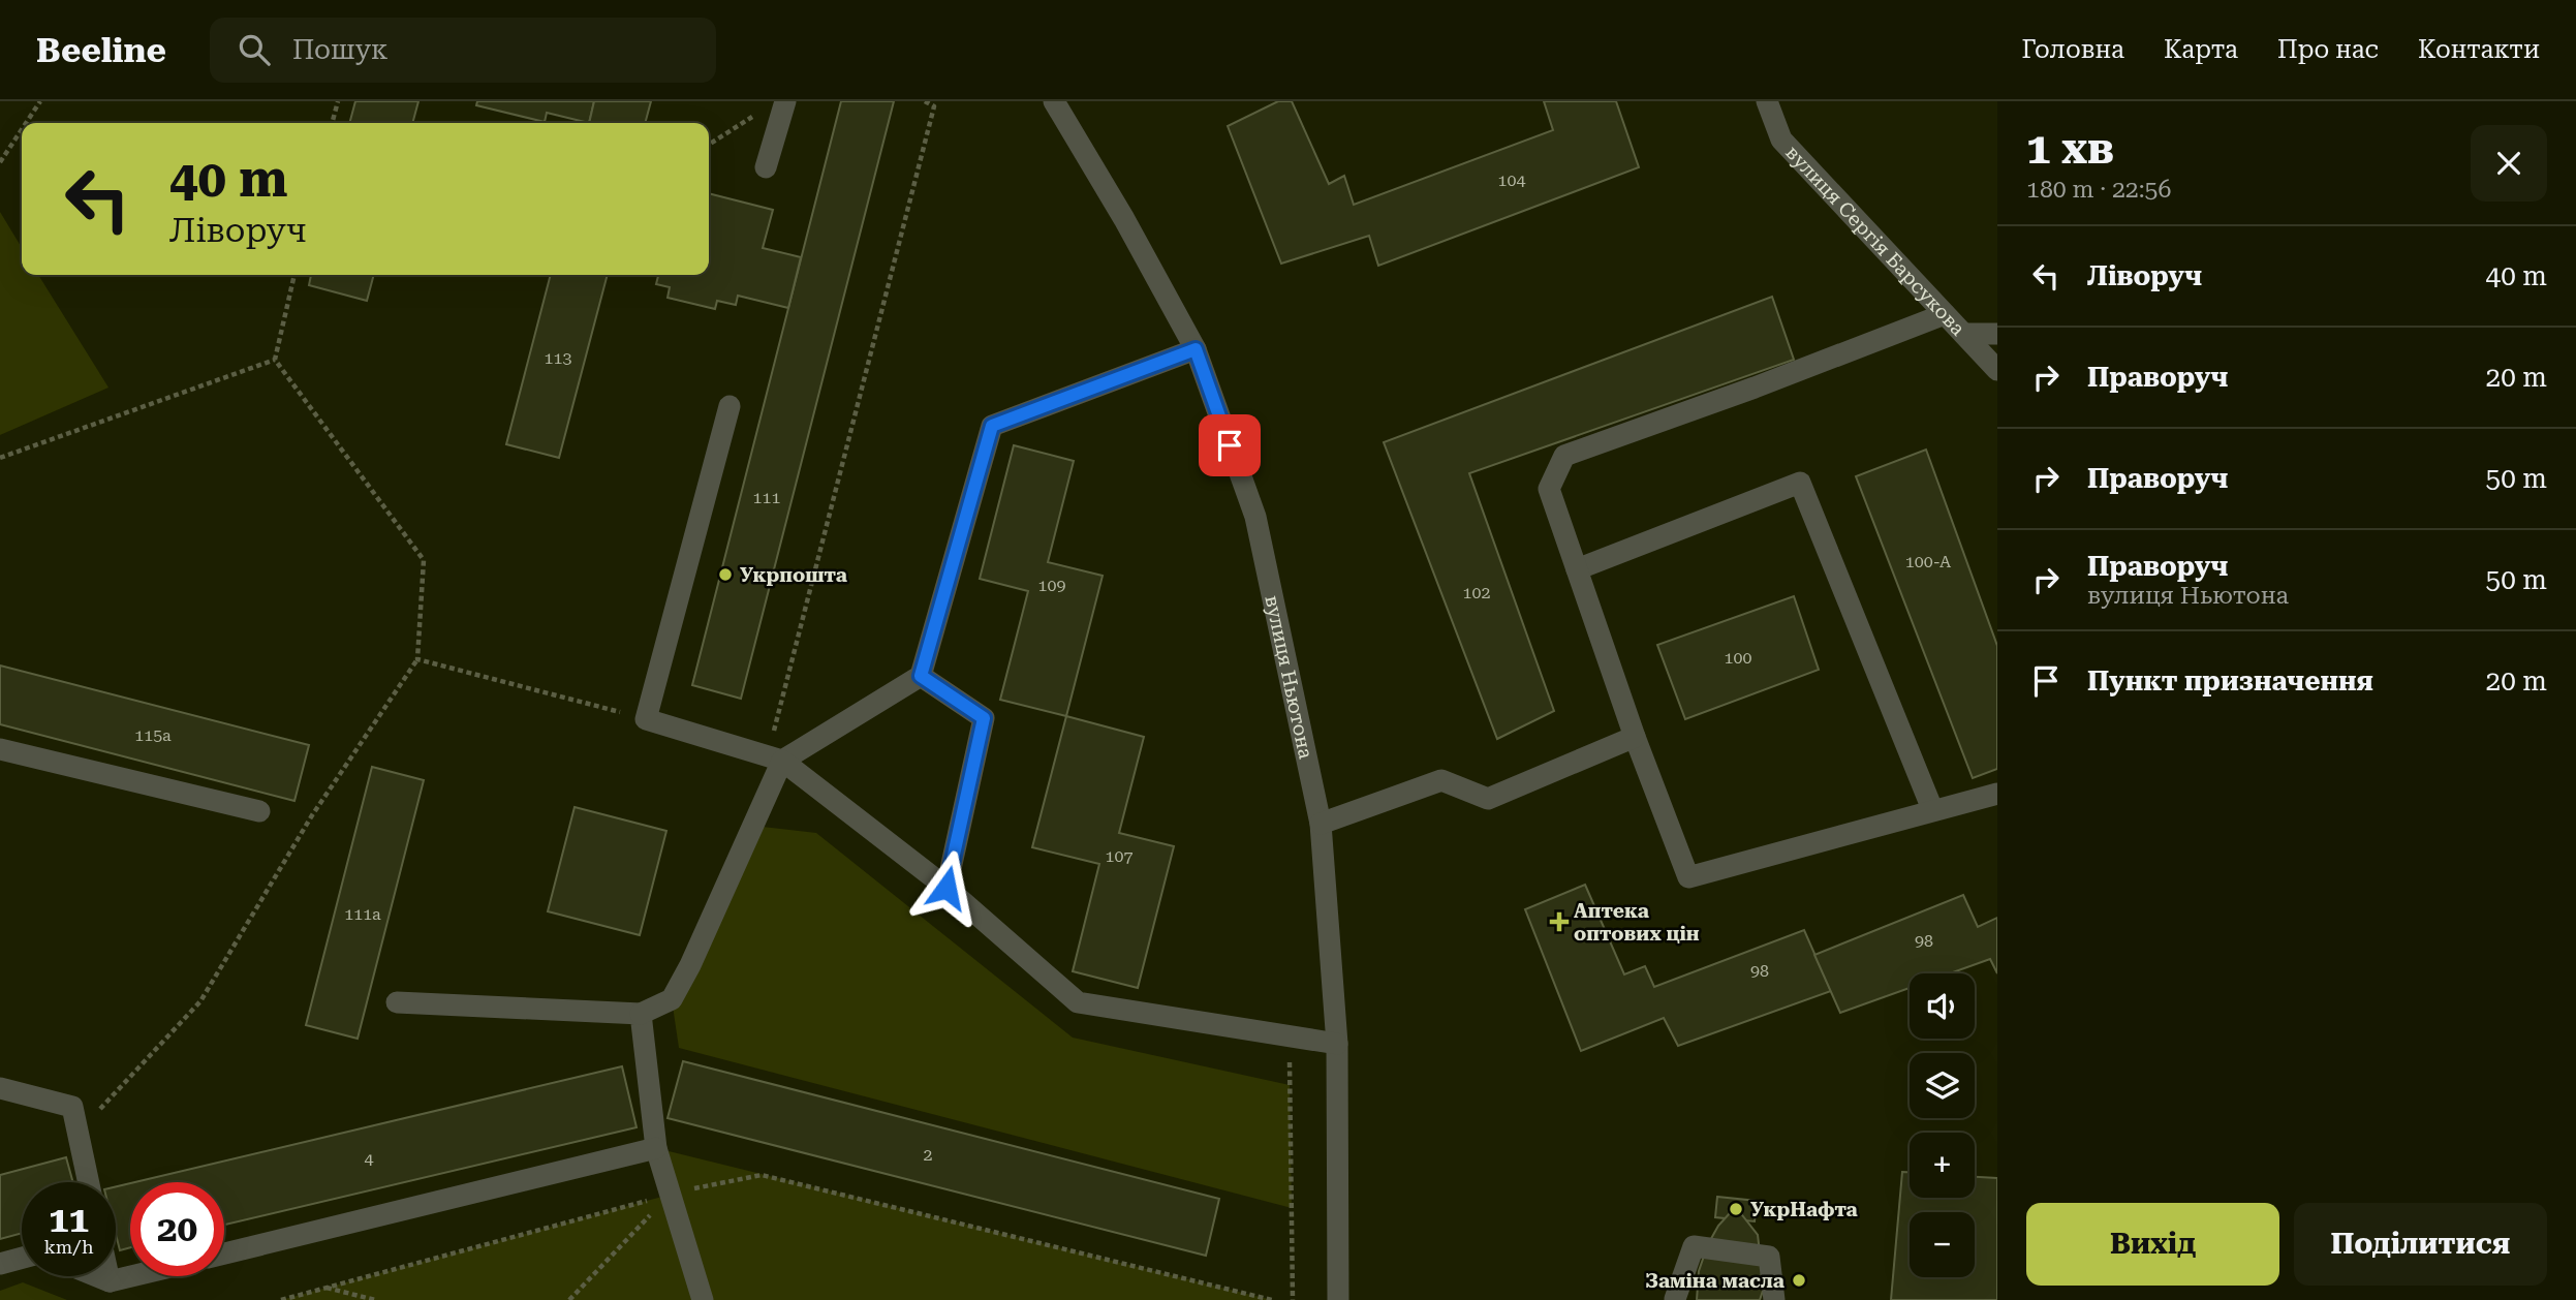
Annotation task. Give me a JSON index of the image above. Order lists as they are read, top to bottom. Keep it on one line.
{"streets":{"street":["вулиця Сергія Барсукова","вулиця Ньютона"]},"places":{"other":["Укрпошта","УкрНафта","Заміна масла"],"health":["Аптека оптових цін"]},"house_numbers":["104","113","111","100-А","109","102","100","115а","107","111а","98","98","2","4"],"page":{"header":"Beeline","search":"Пошук","nav":["Головна","Карта","Про нас","Контакти"],"heading":["1 хв","180 m · 22:56"],"turn":["40 m","Ліворуч"],"list":[{"name":"Ліворуч","value":"40 m"},{"name":"Праворуч","value":"20 m"},{"name":"Праворуч","value":"50 m"},{"name":"Праворуч","note":"вулиця Ньютона","value":"50 m"},{"name":"Пункт призначення","value":"20 m"}],"map_buttons":["+","−"],"speed":"11 km/h","limit":"20","buttons":["Вихід","Поділитися"]}}
